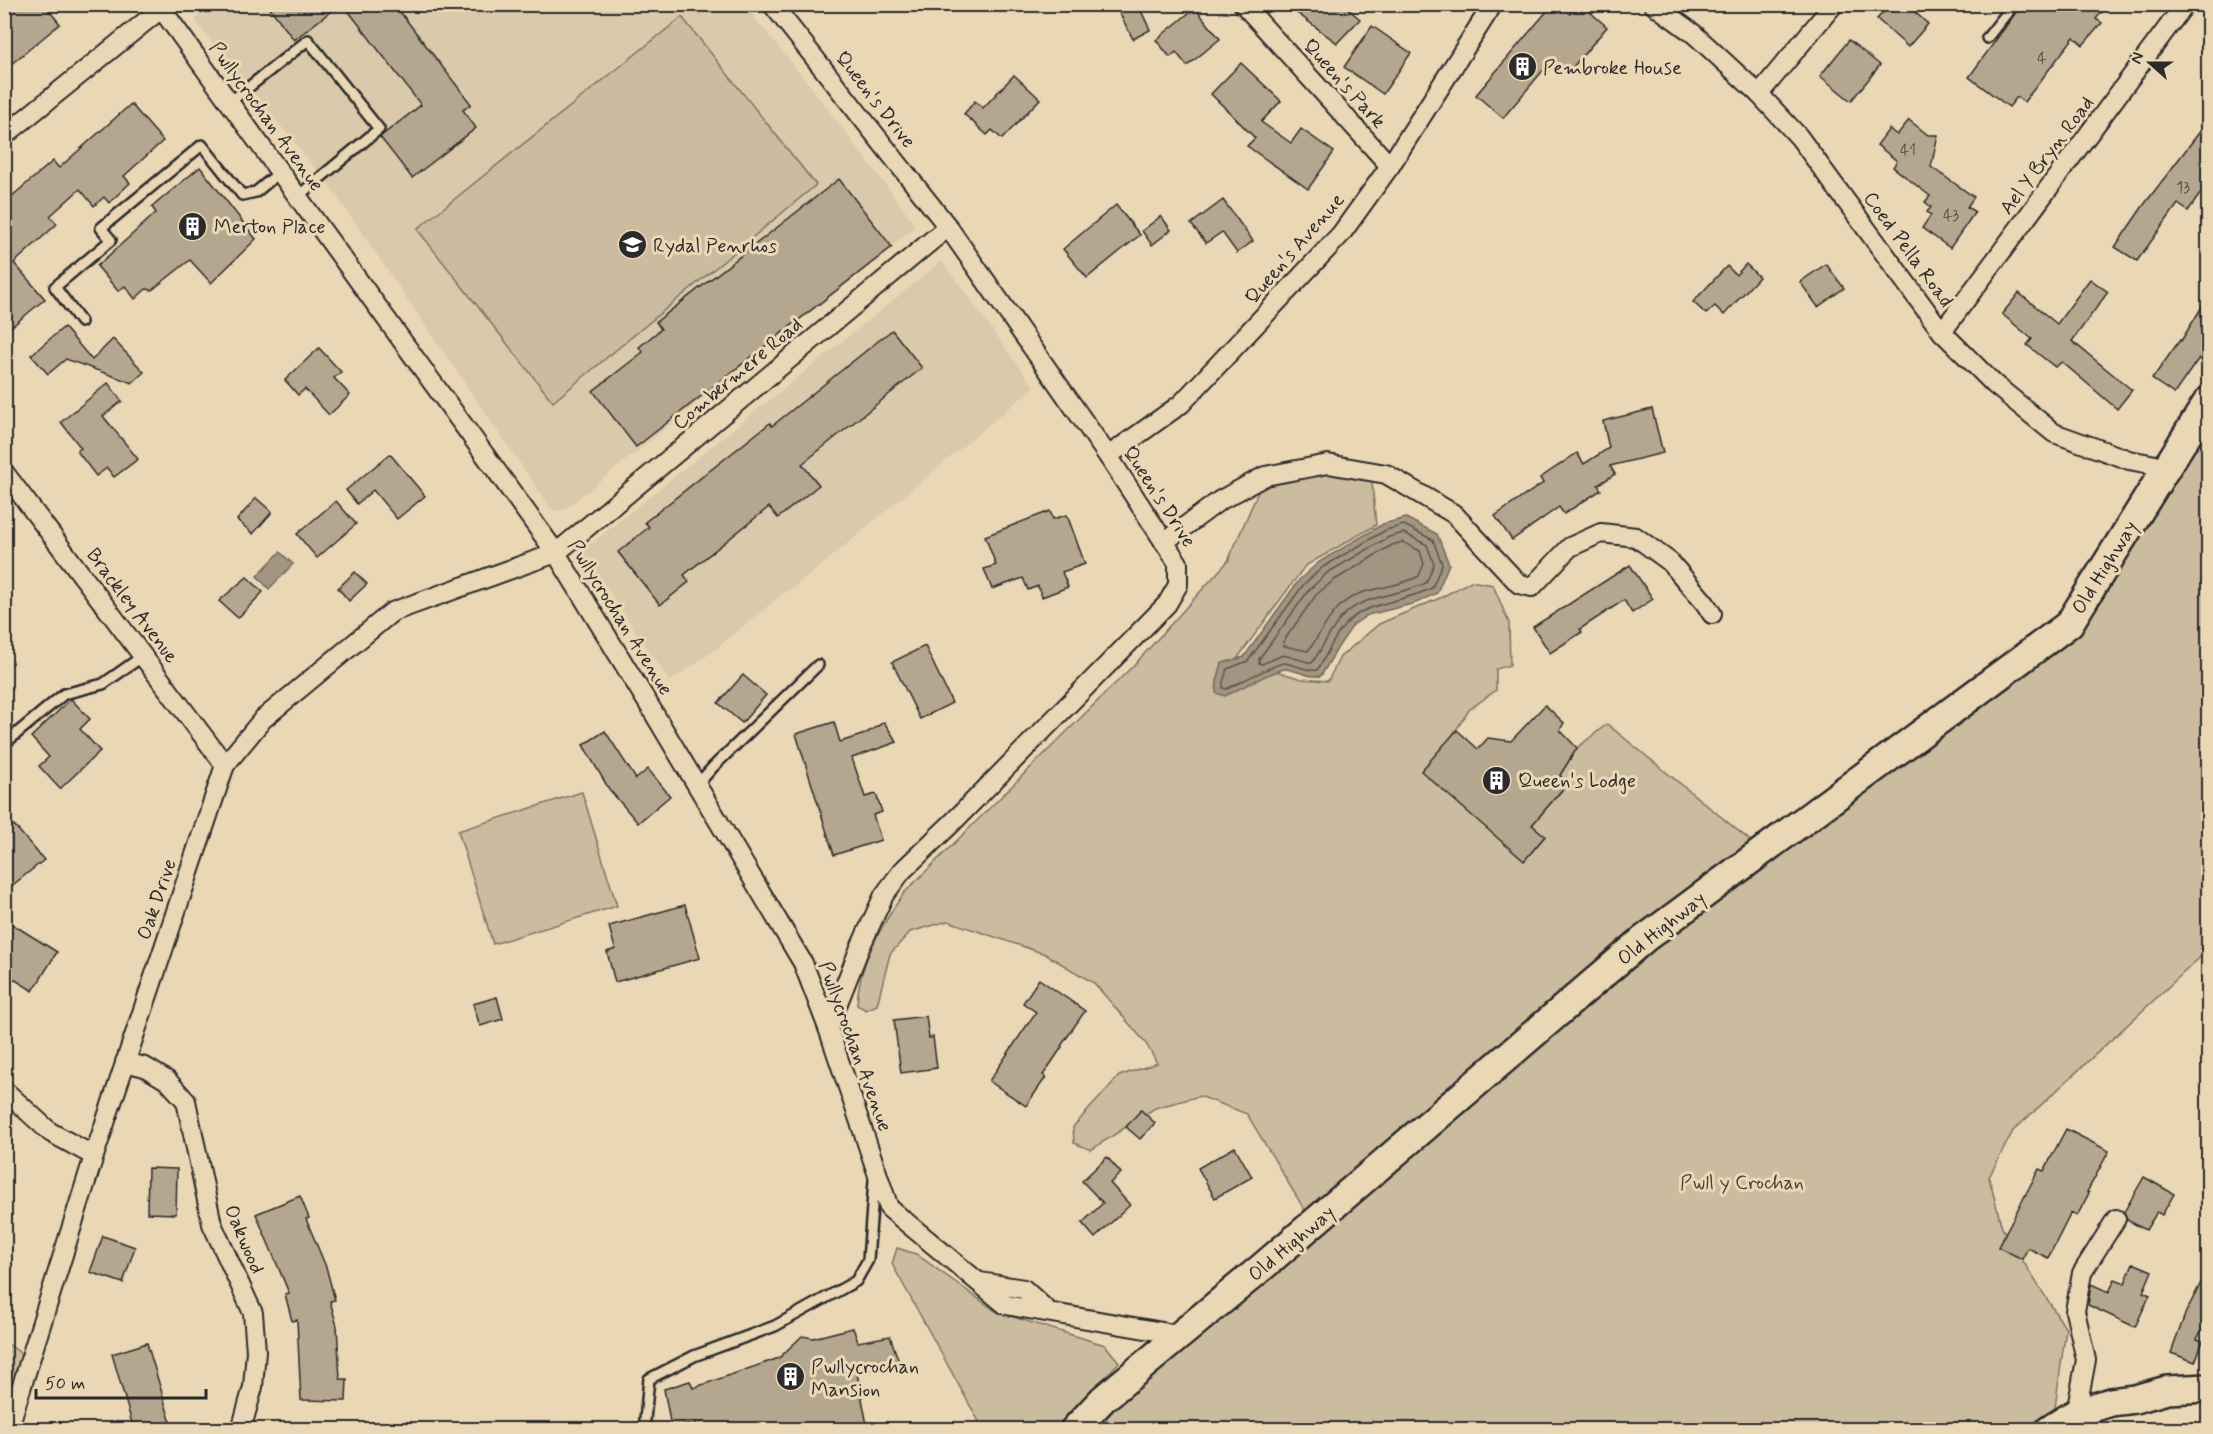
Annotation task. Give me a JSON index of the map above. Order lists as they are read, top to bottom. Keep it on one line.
{"streets":{"street":["Queen's Park","Queen's Drive","Pwllycrochan Avenue","Ael Y Bryn Road","Queen's Avenue","Coed Pella Road","Combermere Road","Old Highway","Brackley Avenue","Oak Drive","Oakwood"]},"crossings":[["Queen's Park","Queen's Avenue"],["Queen's Drive","Pwllycrochan Avenue"],["Queen's Drive","Queen's Avenue"],["Queen's Drive","Combermere Road"],["Pwllycrochan Avenue","Combermere Road"],["Pwllycrochan Avenue","Old Highway"],["Pwllycrochan Avenue","Oak Drive"],["Ael Y Bryn Road","Coed Pella Road"],["Coed Pella Road","Old Highway"],["Combermere Road","Oak Drive"],["Brackley Avenue","Oak Drive"],["Oak Drive","Oakwood"]],"parks":["Pwll y Crochan"],"places":{"building":["Pembroke House","Merton Place","Queen's Lodge","Pwllycrochan Mansion"],"school or university":["Rydal Penrhos"]},"house_numbers":["4","41","13","43"],"scale_bar":"50 m","north":"left"}
